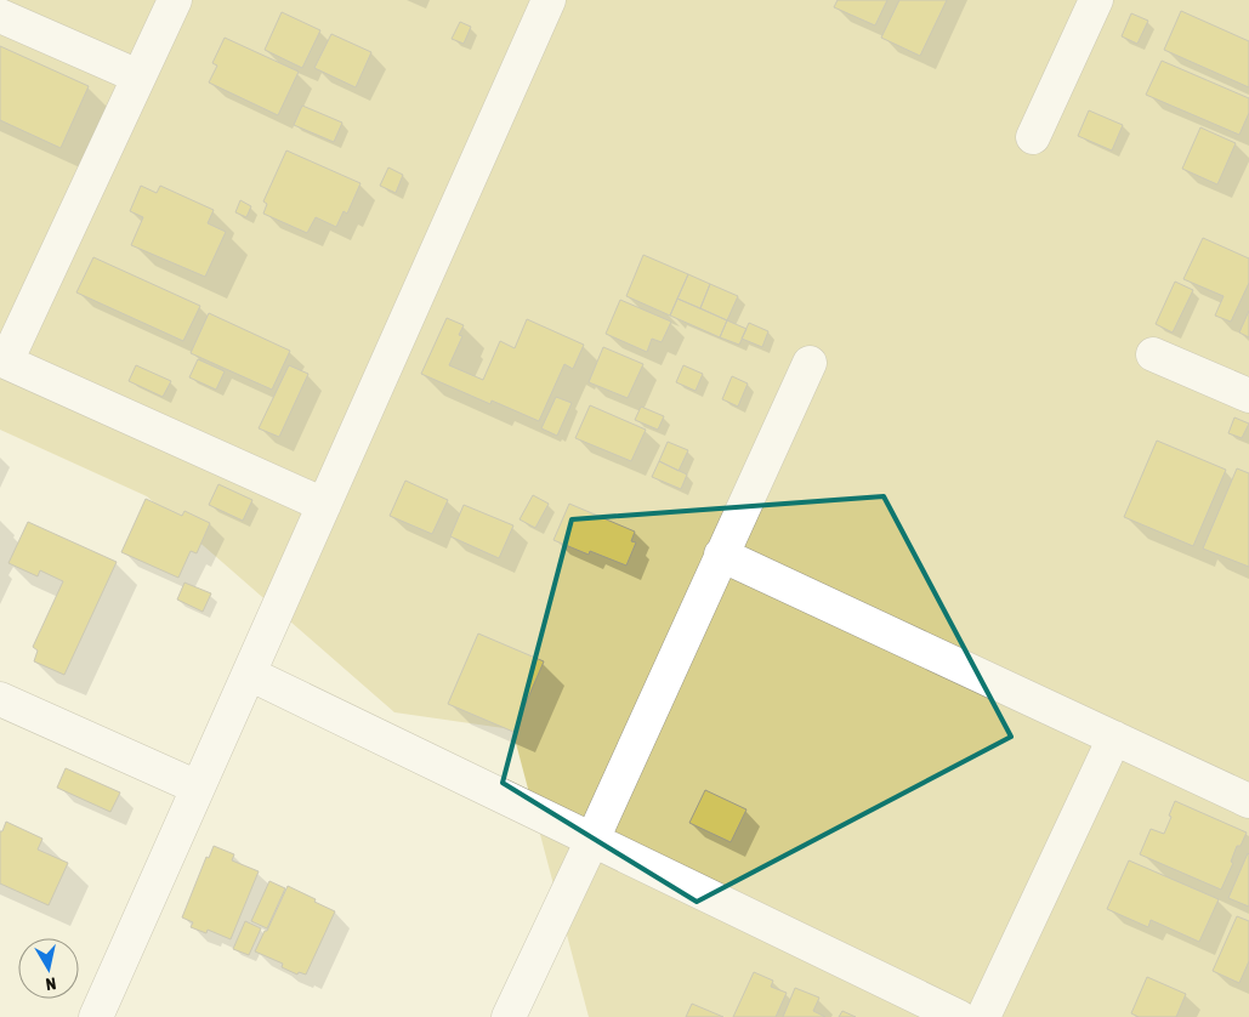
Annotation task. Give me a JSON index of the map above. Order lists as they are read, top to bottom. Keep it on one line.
{"north":"bottom"}
